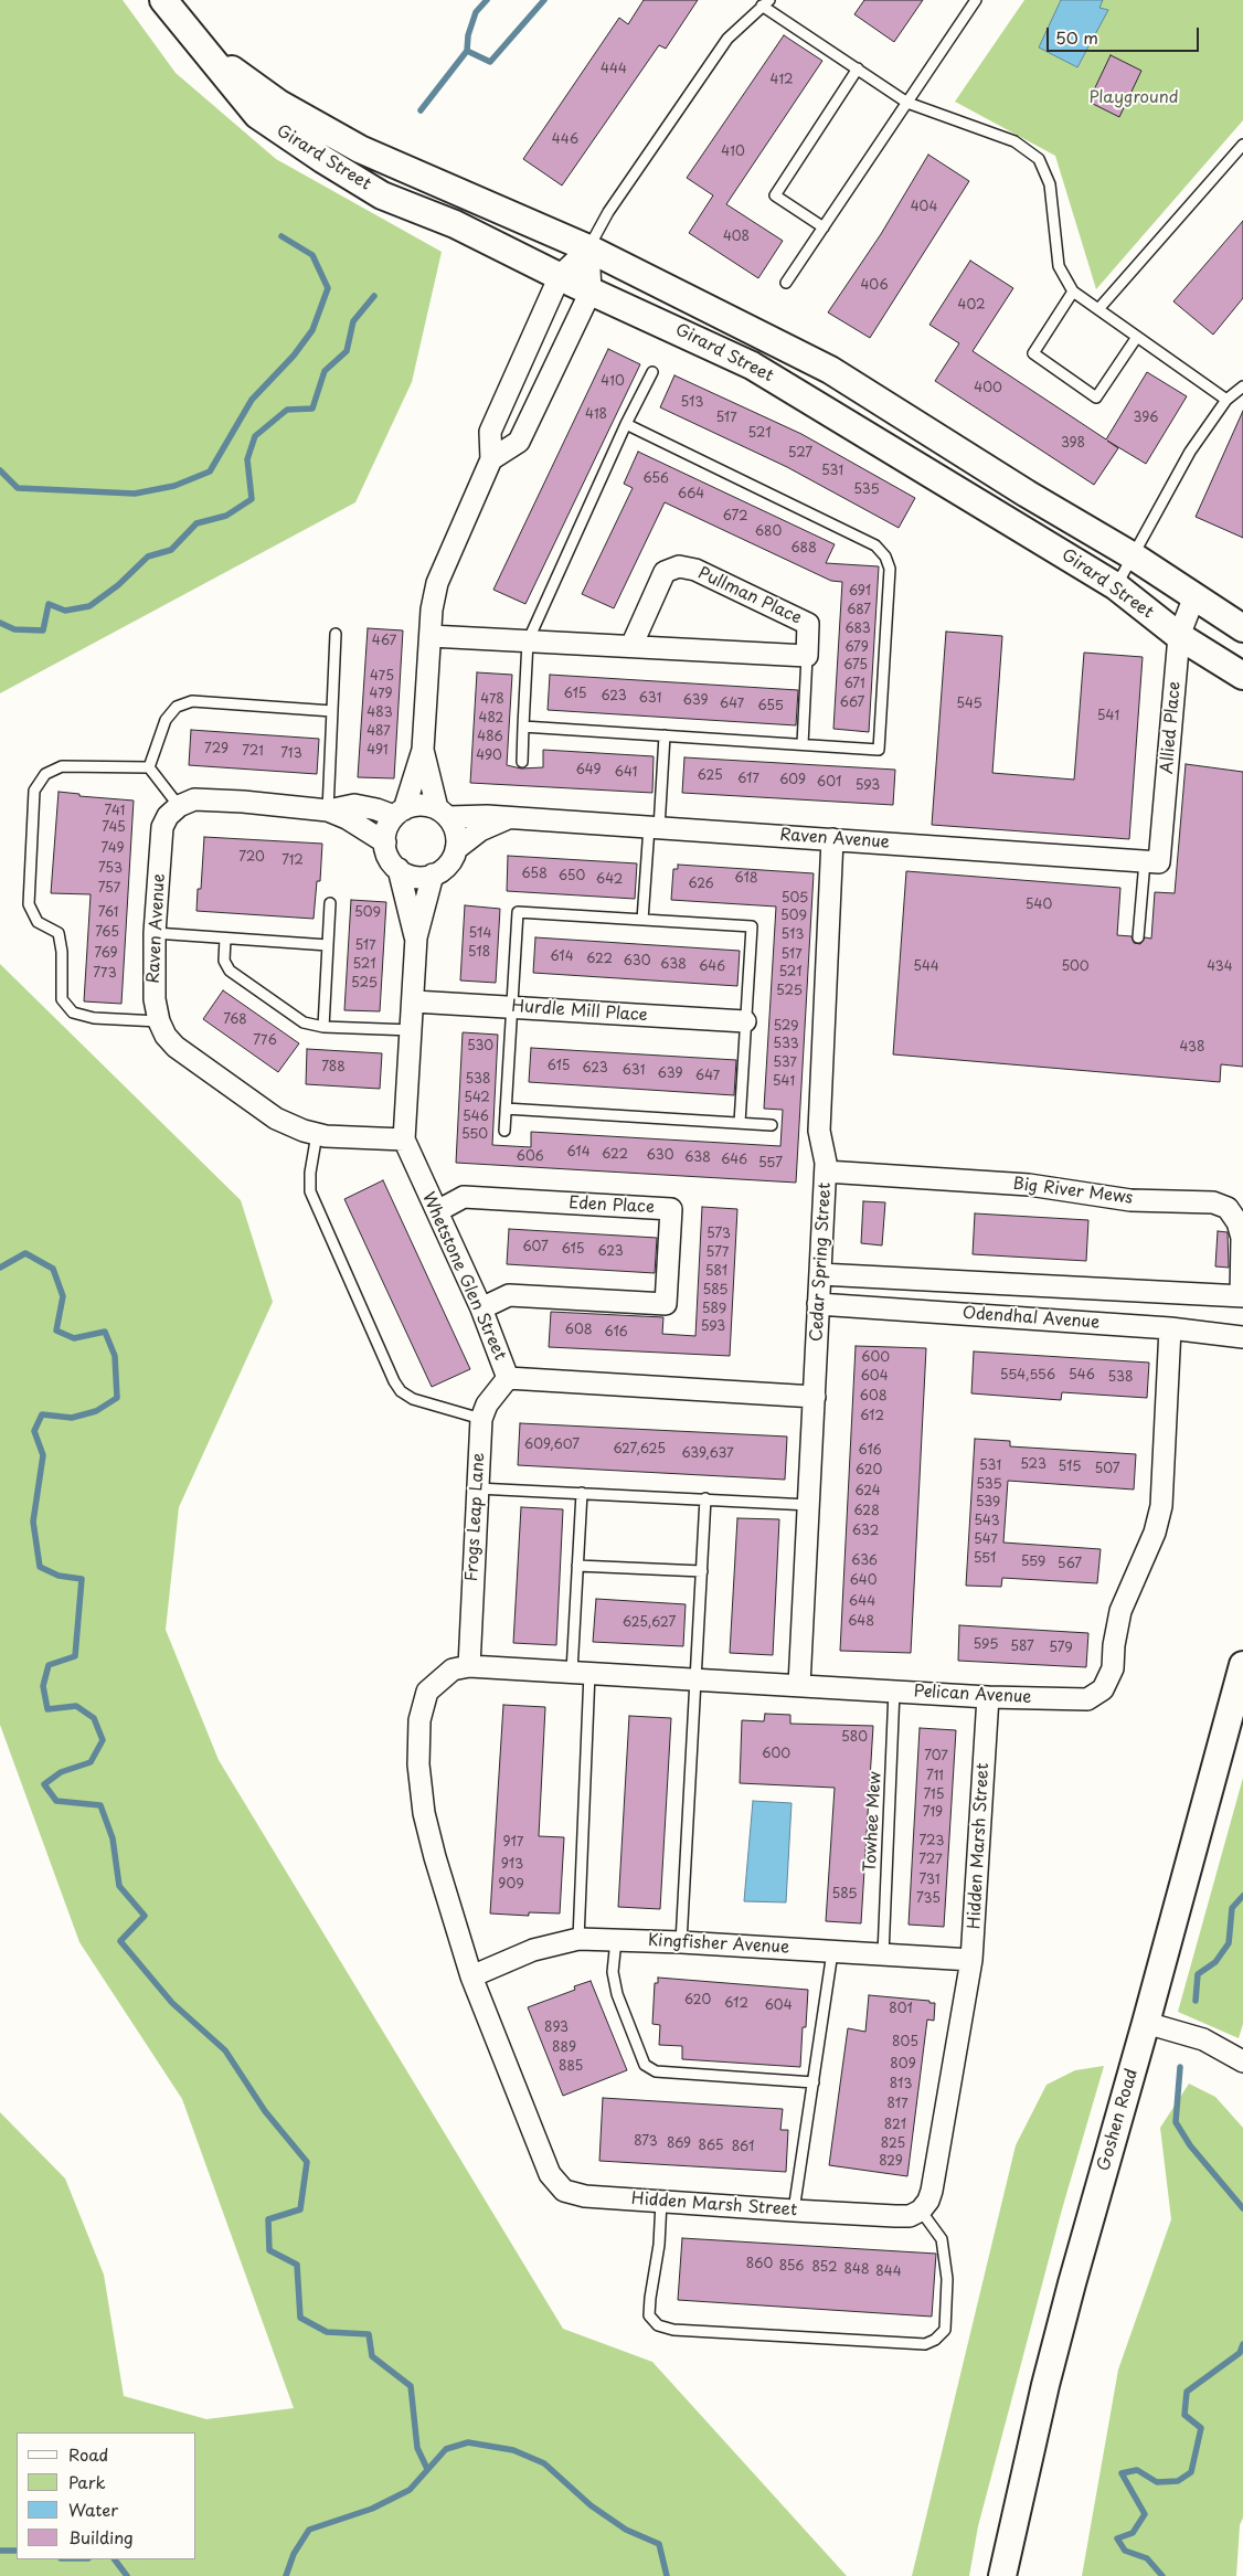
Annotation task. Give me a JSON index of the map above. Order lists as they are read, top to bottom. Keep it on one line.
{"streets":{"street":["Girard Street","Pullman Place","Allied Place","Raven Avenue","Hurdle Mill Place","Big River Mews","Eden Place","Cedar Spring Street","Whetstone Glen Street","Odendhal Avenue","Frogs Leap Lane","Pelican Avenue","Hidden Marsh Street","Kingfisher Avenue","Goshen Road"],"lane":["Towhee Mew"]},"crossings":[["Girard Street","Allied Place"],["Allied Place","Raven Avenue"],["Raven Avenue","Cedar Spring Street"],["Raven Avenue","Whetstone Glen Street"],["Hurdle Mill Place","Whetstone Glen Street"],["Big River Mews","Cedar Spring Street"],["Big River Mews","Odendhal Avenue"],["Eden Place","Whetstone Glen Street"],["Cedar Spring Street","Whetstone Glen Street"],["Cedar Spring Street","Odendhal Avenue"],["Cedar Spring Street","Pelican Avenue"],["Whetstone Glen Street","Frogs Leap Lane"],["Odendhal Avenue","Pelican Avenue"],["Frogs Leap Lane","Pelican Avenue"],["Frogs Leap Lane","Hidden Marsh Street"],["Pelican Avenue","Towhee Mew"],["Pelican Avenue","Hidden Marsh Street"],["Towhee Mew","Kingfisher Avenue"],["Hidden Marsh Street","Kingfisher Avenue"]],"parks":["Playground"],"house_numbers":["444","412","446","410","404","408","406","402","410","400","513","418","517","396","521","398","527","531","656","535","664","672","680","688","691","687","683","467","679","675","475","671","479","615","623","631","478","639","667","647","545","655","483","541","482","487","486","729","491","721","713","490","649","641","625","617","609","601","593","741","745","749","720","712","753","658","650","618","642","626","757","505","540","761","509","509","765","514","513","517","518","769","517","614","622","630","521","638","646","544","500","434","521","773","525","525","768","529","776","533","530","438","537","615","788","623","631","639","647","538","541","542","546","550","614","622","630","606","638","646","557","573","607","615","623","577","581","585","589","593","608","616","600","554,556","546","604","538","608","612","609,607","627,625","616","639,637","523","531","515","507","620","535","624","539","628","543","632","547","551","636","559","567","640","644","648","625,627","595","587","579","580","600","707","711","715","719","723","917","727","913","731","909","585","735","620","612","604","801","893","805","889","809","885","813","817","821","873","869","825","865","861","829","860","856","852","848","844"],"legend":["Road","Park","Water","Building"],"scale_bar":"50 m"}
